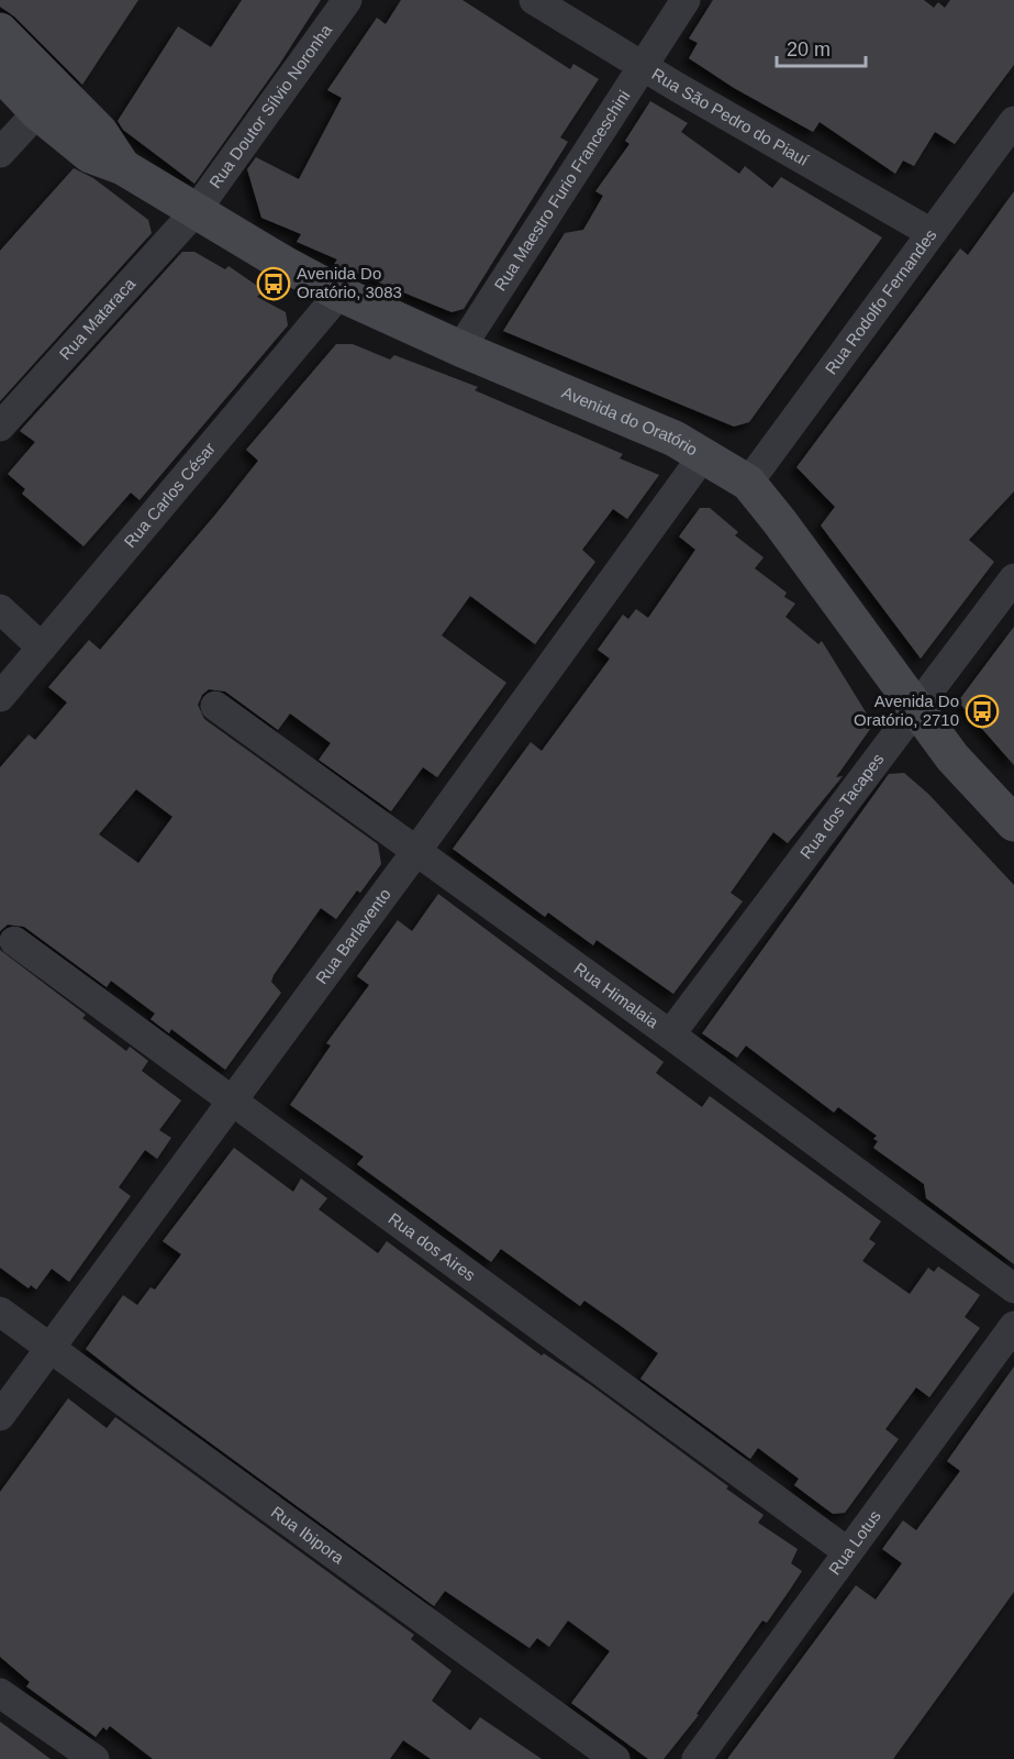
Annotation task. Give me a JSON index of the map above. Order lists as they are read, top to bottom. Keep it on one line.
{"streets":{"main road":["Avenida do Oratório"],"street":["Rua Doutor Sílvio Noronha","Rua São Pedro do Piauí","Rua Maestro Furio Franceschini","Rua Rodolfo Fernandes","Rua Mataraca","Rua Carlos César","Rua dos Tacapes","Rua Barlavento","Rua Himalaia","Rua dos Aires","Rua Ibipora","Rua Lotus"]},"crossings":[["Rua Doutor Sílvio Noronha","Rua Mataraca"],["Rua Doutor Sílvio Noronha","Avenida do Oratório"],["Rua São Pedro do Piauí","Rua Maestro Furio Franceschini"],["Rua São Pedro do Piauí","Rua Rodolfo Fernandes"],["Rua Maestro Furio Franceschini","Avenida do Oratório"],["Rua Rodolfo Fernandes","Avenida do Oratório"],["Rua Mataraca","Avenida do Oratório"],["Avenida do Oratório","Rua Carlos César"],["Avenida do Oratório","Rua dos Tacapes"],["Avenida do Oratório","Rua Barlavento"],["Rua dos Tacapes","Rua Himalaia"],["Rua Barlavento","Rua Himalaia"],["Rua Barlavento","Rua dos Aires"],["Rua Barlavento","Rua Ibipora"],["Rua dos Aires","Rua Lotus"]],"places":{"bus stop":["Avenida Do Oratório, 3083","Avenida Do Oratório, 2710"]},"scale_bar":"20 m"}
